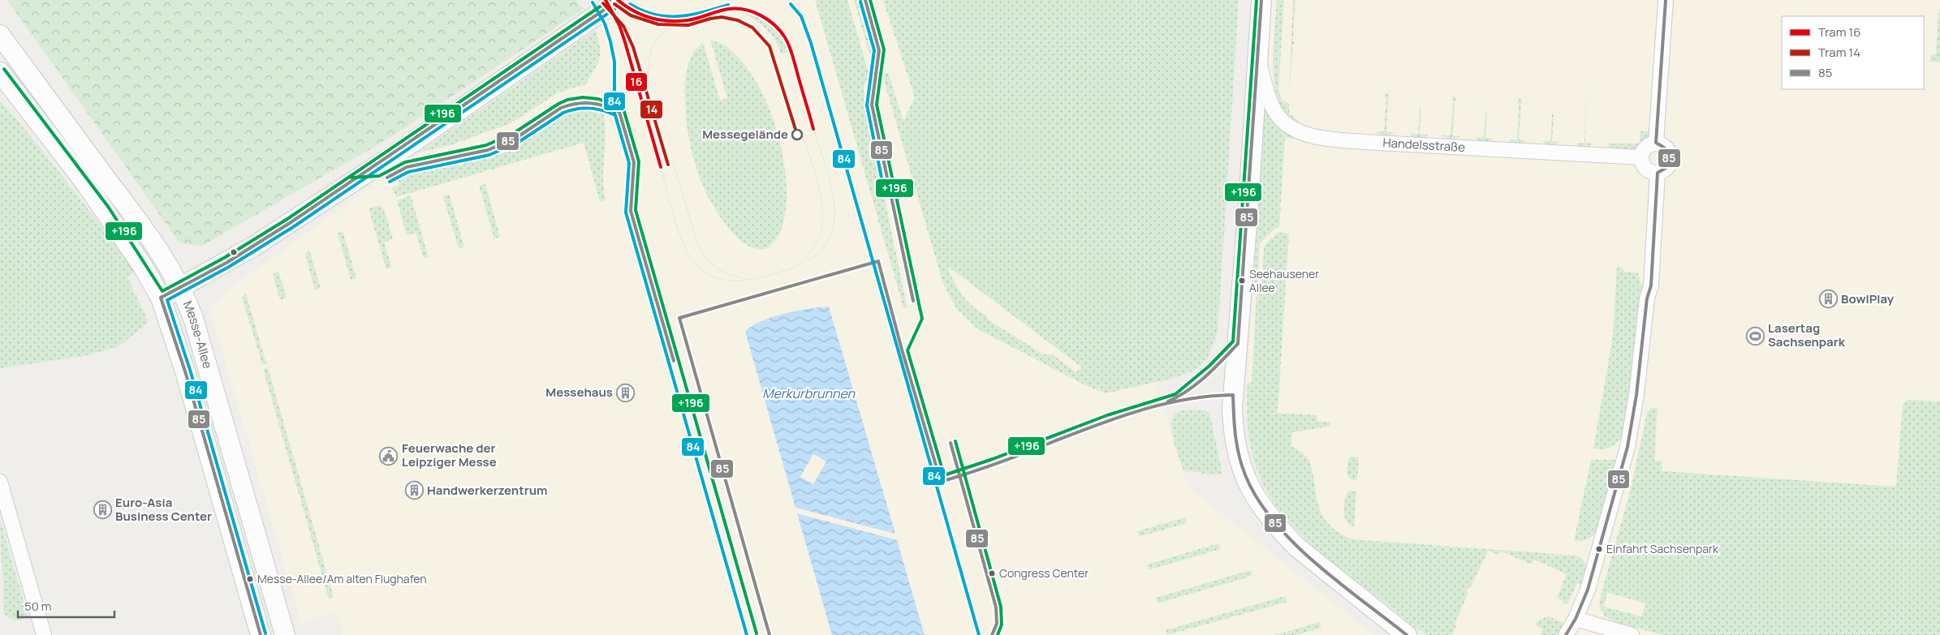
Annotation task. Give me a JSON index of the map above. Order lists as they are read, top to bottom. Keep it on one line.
{"streets":{"main road":["Messe-Allee"],"street":["Handelsstraße"]},"water":["Merkurbrunnen"],"places":{"other":["Messegelände","Seehausener Allee","Einfahrt Sachsenpark","Congress Center","Messe-Allee/Am alten Flughafen"],"building":["BowlPlay","Messehaus","Handwerkerzentrum","Euro-Asia Business Center"],"sports":["Lasertag Sachsenpark"],"public building":["Feuerwache der Leipziger Messe"]},"lines":["tram line 16","transit line 85","transit line +196","transit line 84","tram line 14"],"legend":["Tram 16","Tram 14","85"],"scale_bar":"50 m"}
